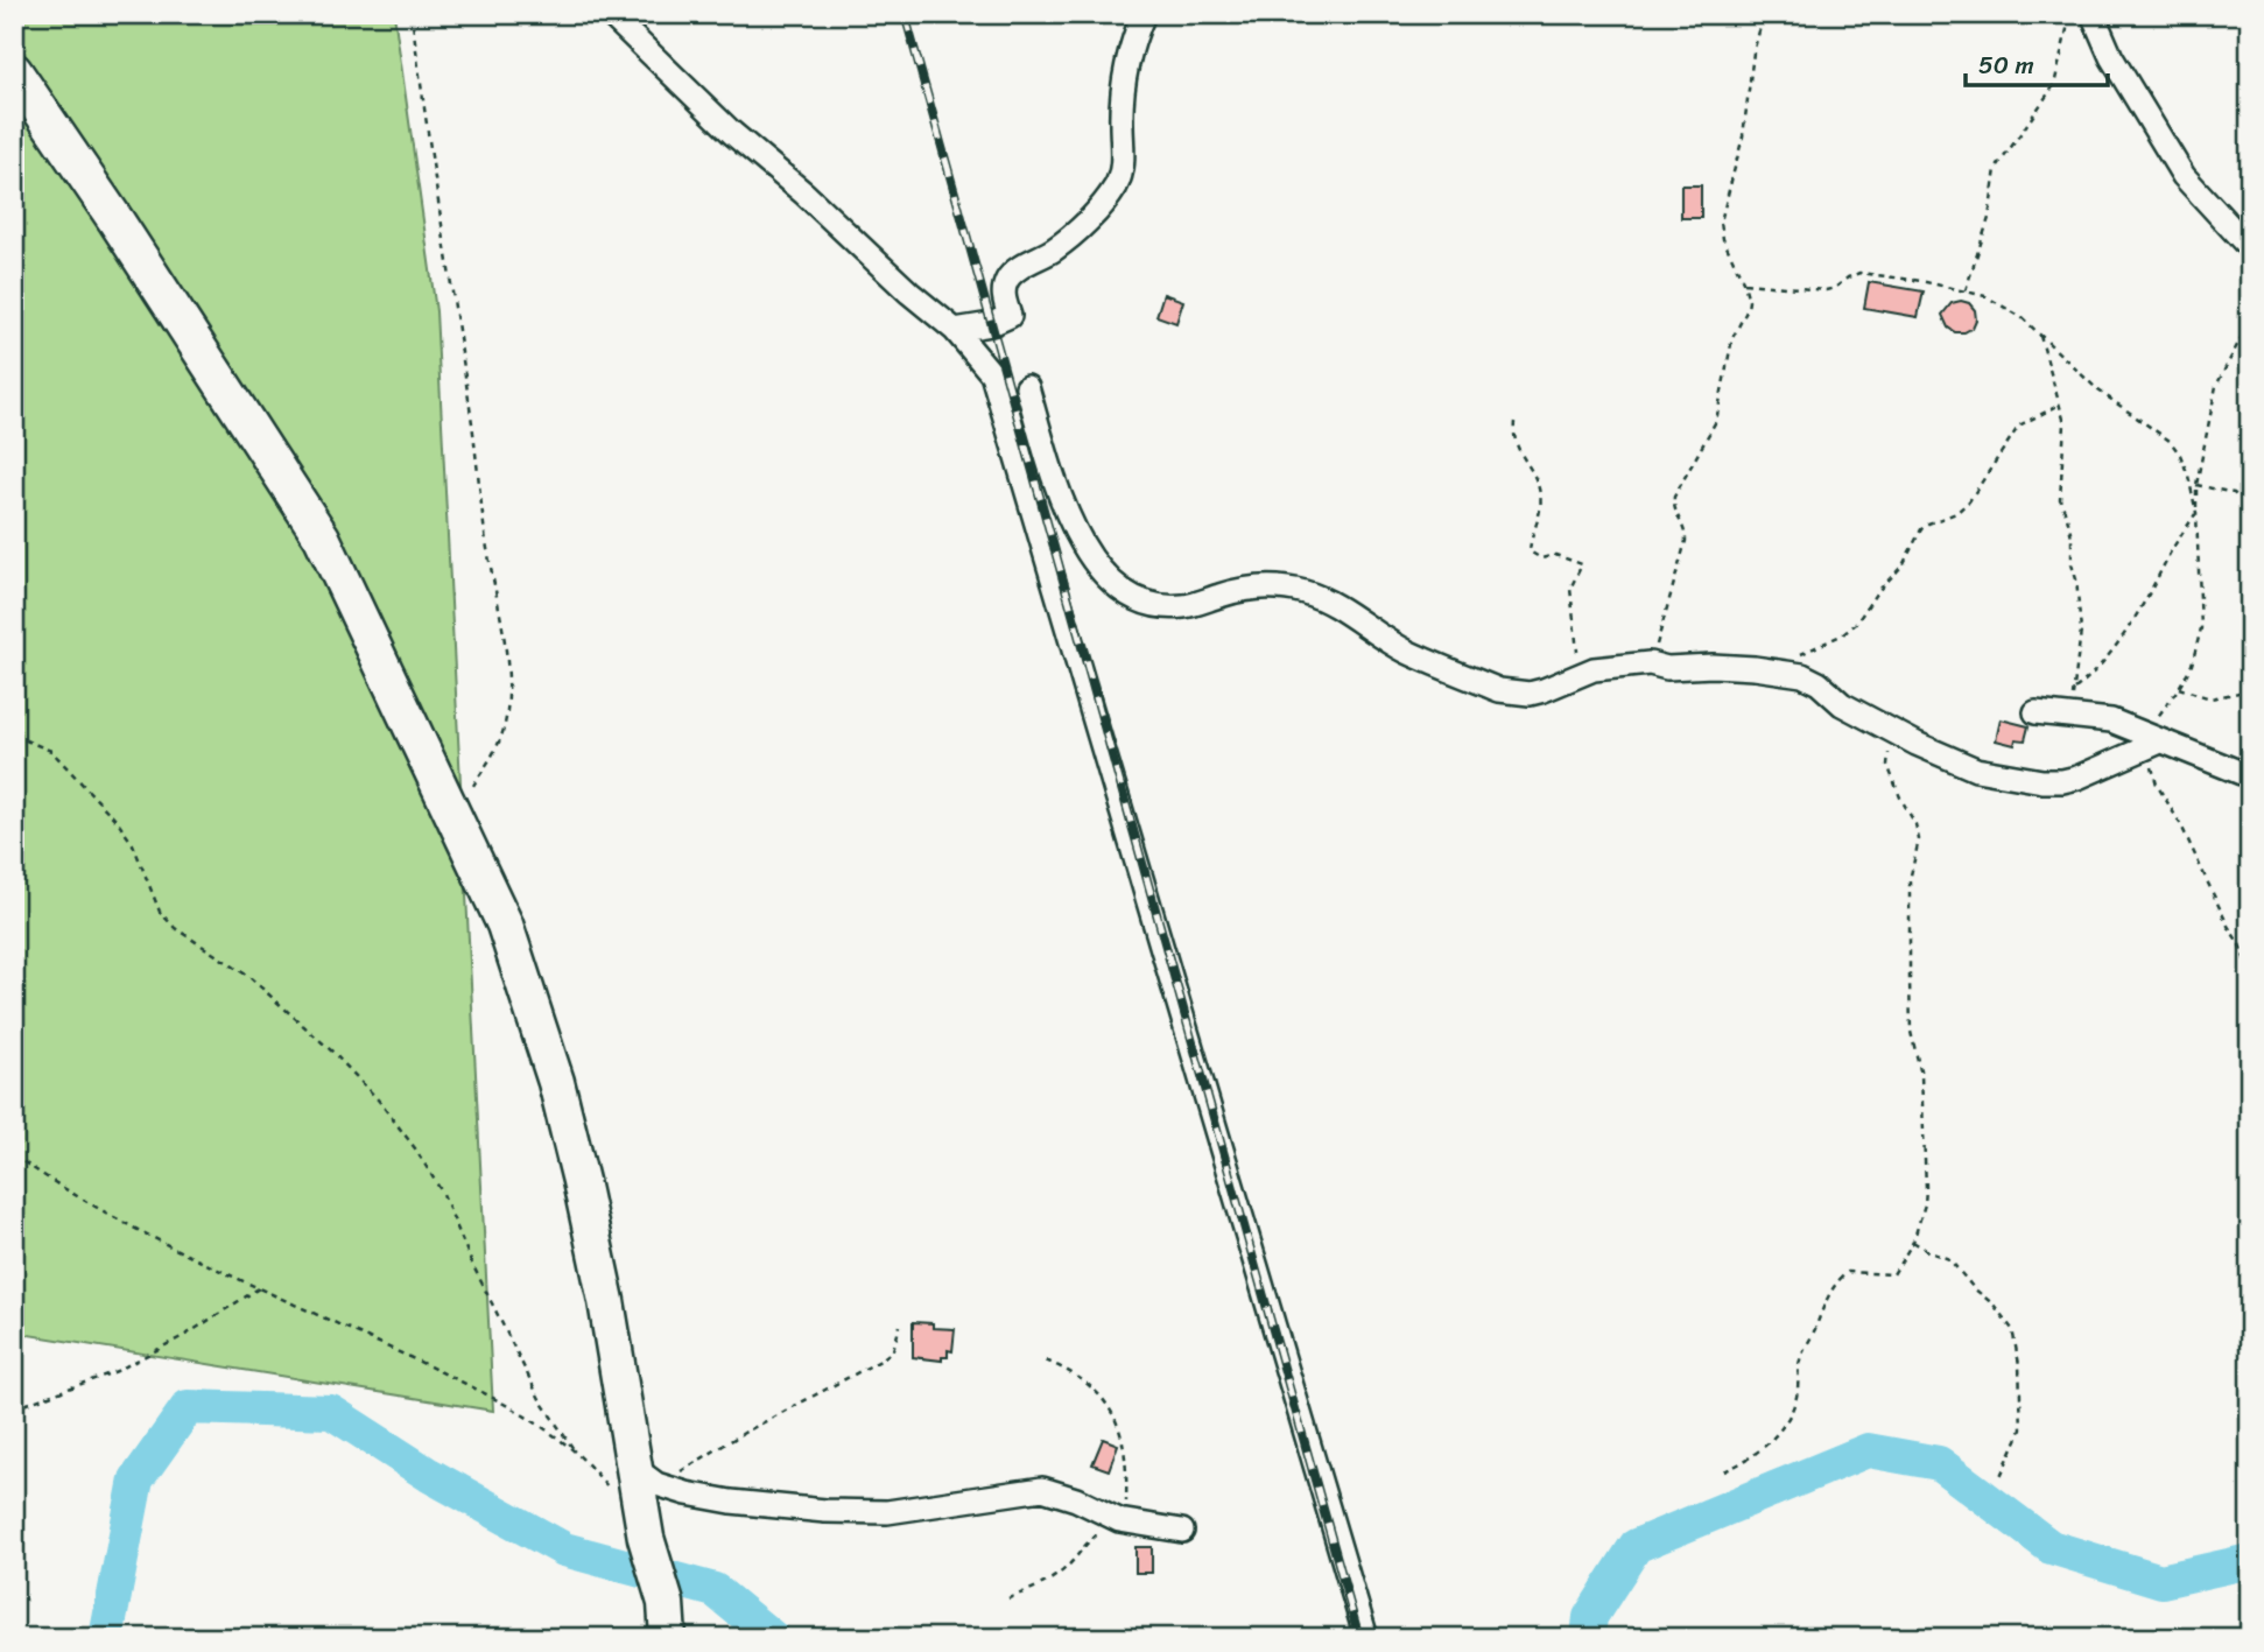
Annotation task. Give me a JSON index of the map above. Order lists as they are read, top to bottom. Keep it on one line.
{"scale_bar":"50 m"}
